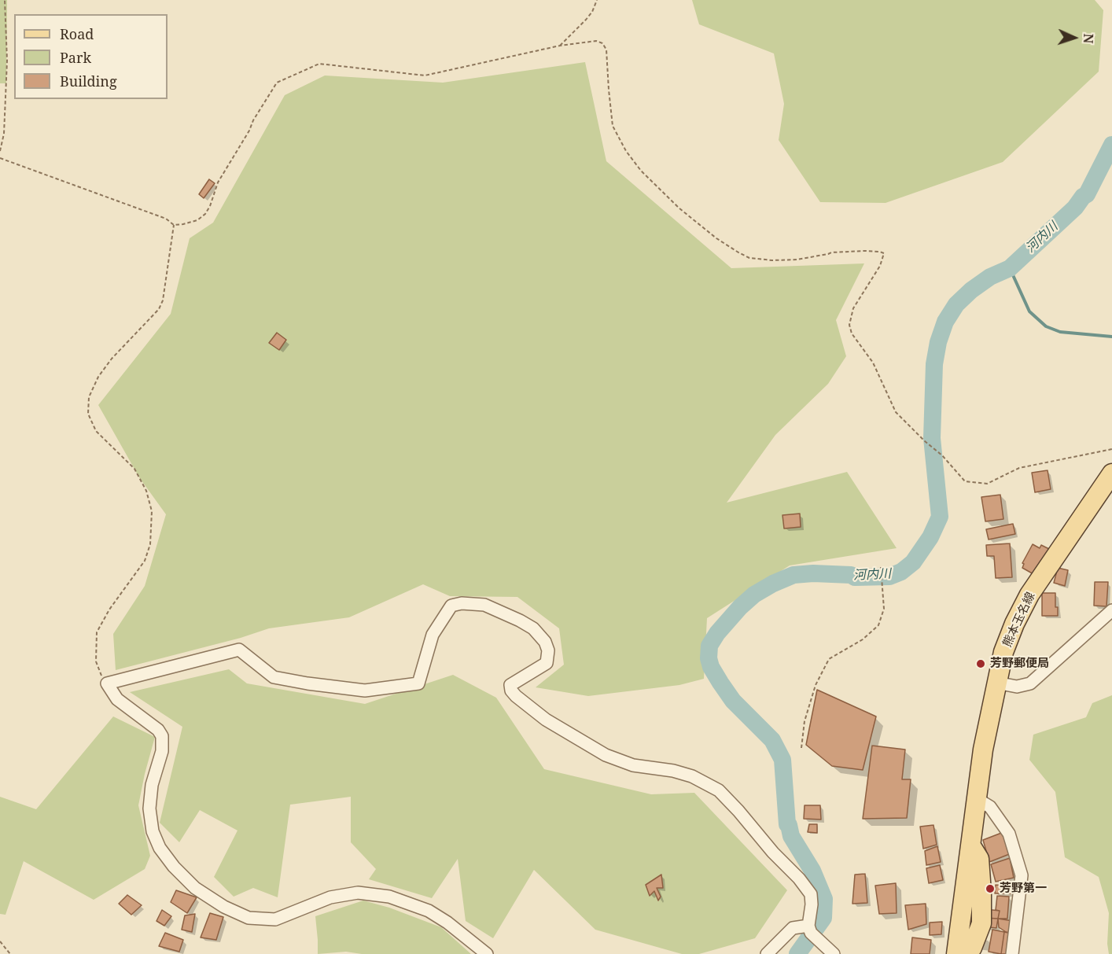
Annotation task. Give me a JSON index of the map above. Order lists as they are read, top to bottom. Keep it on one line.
{"streets":{"main road":["熊本玉名線"]},"water":["河内川"],"places":["芳野郵便局","芳野第一"],"legend":["Road","Park","Building"],"north":"right"}
